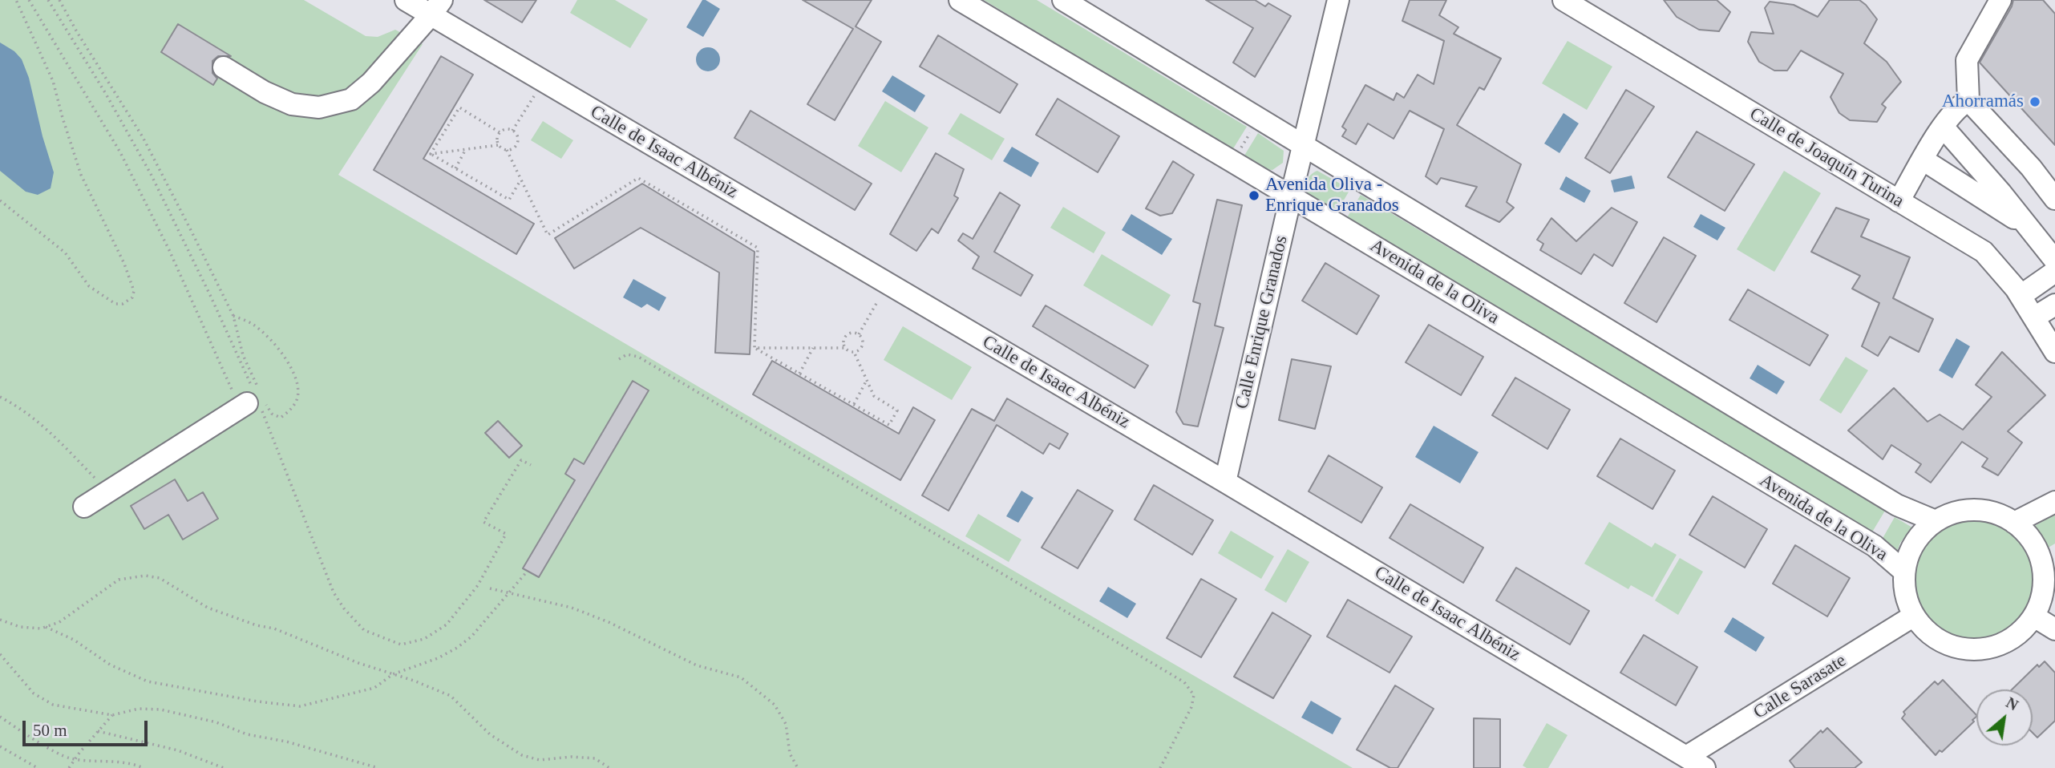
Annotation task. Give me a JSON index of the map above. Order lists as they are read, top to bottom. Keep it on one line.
{"streets":{"street":["Calle de Isaac Albéniz","Calle de Joaquín Turina","Avenida de la Oliva","Calle Enrique Granados","Calle Sarasate"]},"crossings":[["Calle de Isaac Albéniz","Calle Enrique Granados"],["Calle de Isaac Albéniz","Calle Sarasate"],["Avenida de la Oliva","Calle Enrique Granados"],["Avenida de la Oliva","Calle Sarasate"]],"places":["Ahorramás","Avenida Oliva - Enrique Granados"],"scale_bar":"50 m","north":"top right"}
